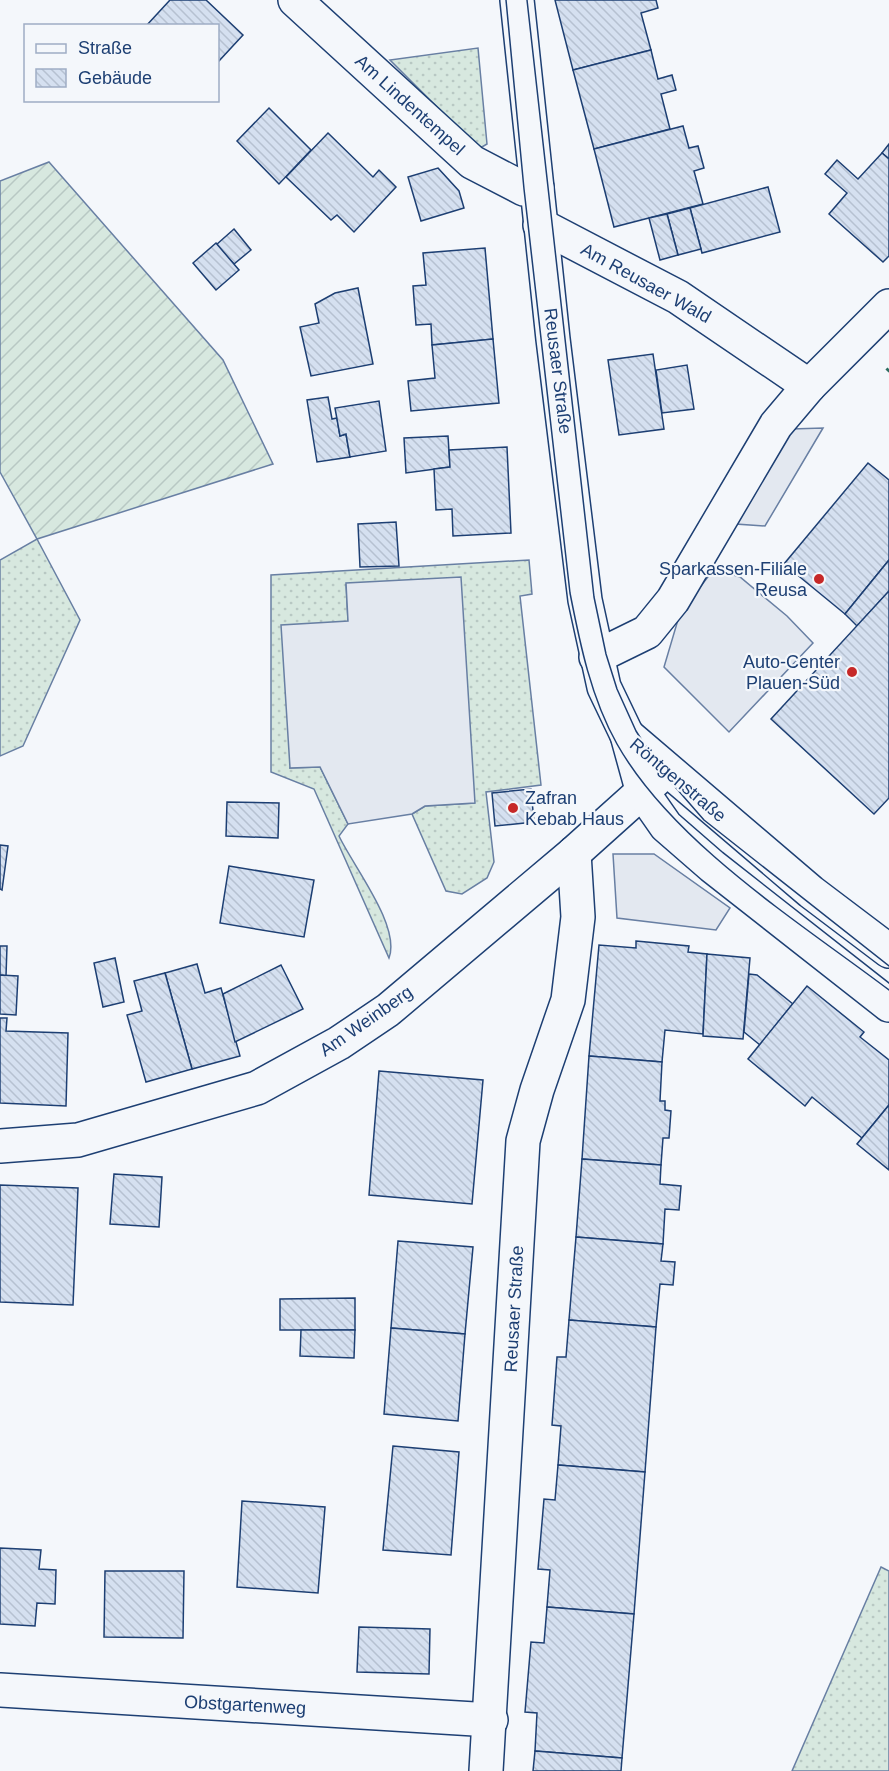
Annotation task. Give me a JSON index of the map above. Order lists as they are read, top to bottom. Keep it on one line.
{"streets":{"street":["Am Lindentempel","Am Reusaer Wald","Reusaer Straße","Röntgenstraße","Am Weinberg","Obstgartenweg"]},"crossings":[["Am Lindentempel","Reusaer Straße"],["Am Reusaer Wald","Reusaer Straße"],["Reusaer Straße","Röntgenstraße"],["Reusaer Straße","Am Weinberg"],["Reusaer Straße","Obstgartenweg"],["Röntgenstraße","Am Weinberg"]],"places":["Sparkassen-Filiale Reusa","Auto-Center Plauen-Süd","Zafran Kebab Haus"],"legend":["Straße","Gebäude"]}
